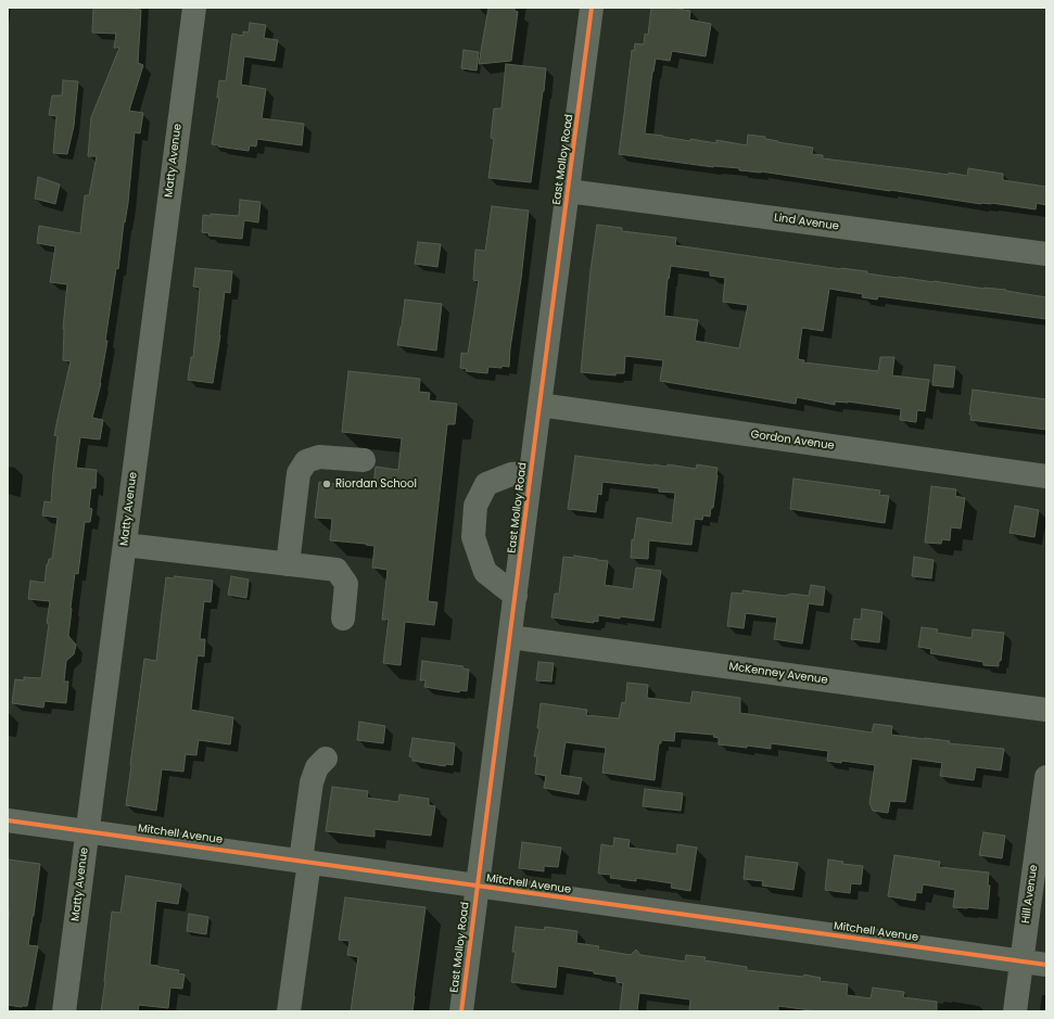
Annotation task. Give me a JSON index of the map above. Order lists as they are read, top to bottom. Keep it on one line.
{"streets":{"street":["East Molloy Road","Matty Avenue","Lind Avenue","Gordon Avenue","McKenney Avenue","Mitchell Avenue","Hill Avenue"]},"crossings":[["East Molloy Road","Lind Avenue"],["East Molloy Road","Gordon Avenue"],["East Molloy Road","McKenney Avenue"],["East Molloy Road","Mitchell Avenue"],["Matty Avenue","Mitchell Avenue"],["Mitchell Avenue","Hill Avenue"]],"places":["Riordan School"]}
